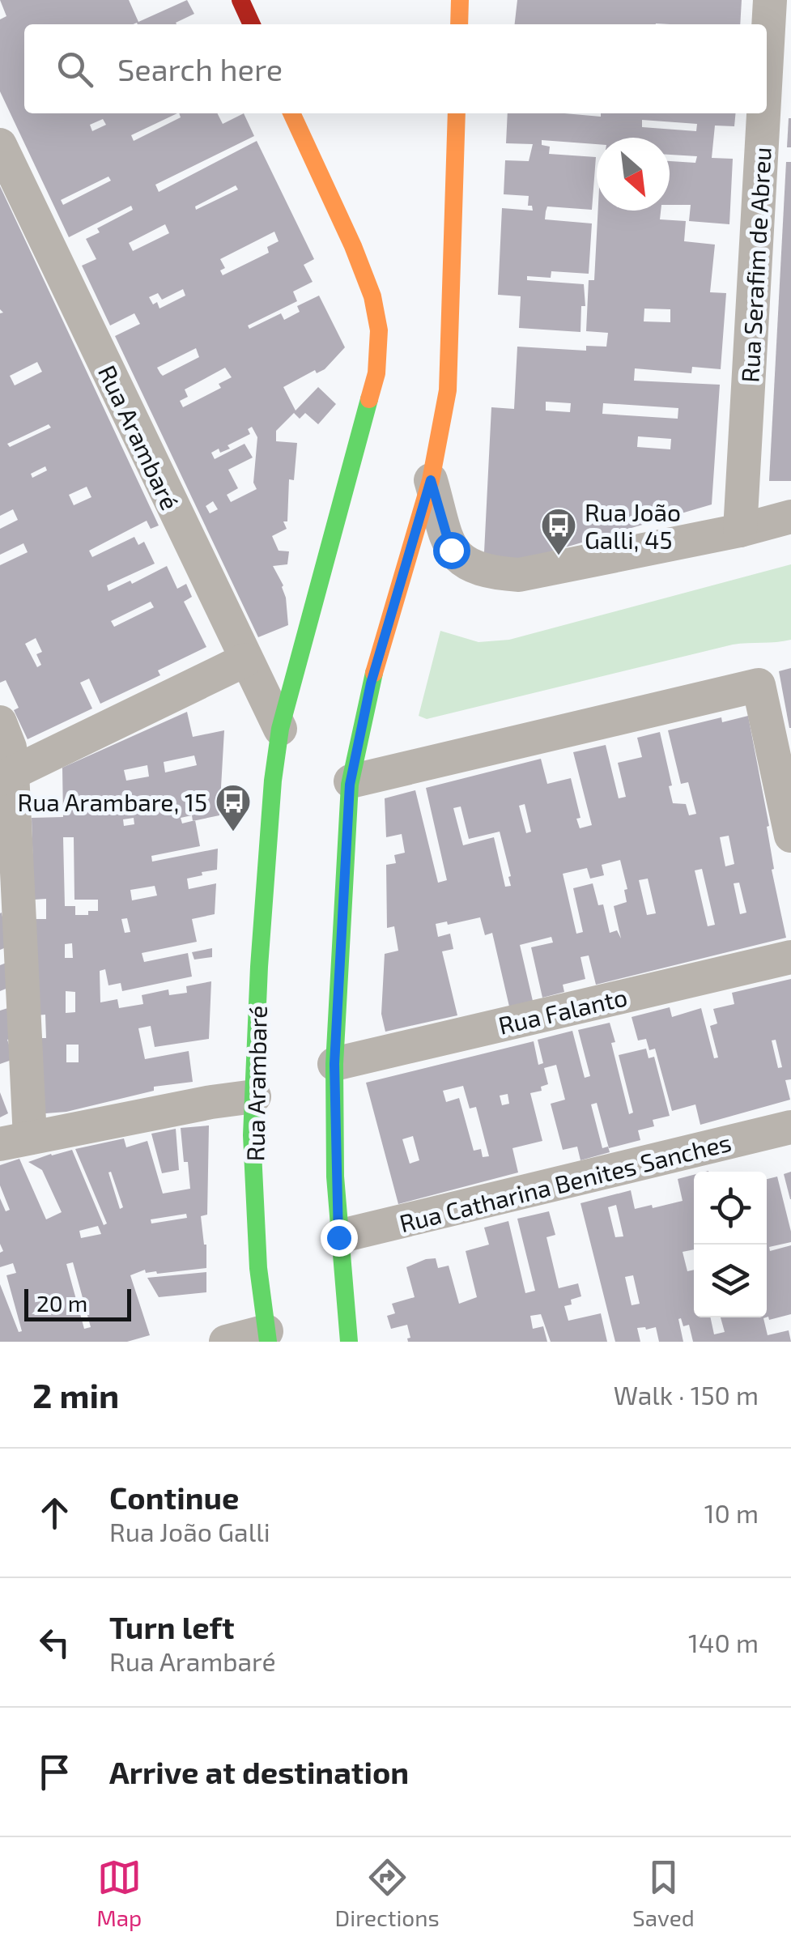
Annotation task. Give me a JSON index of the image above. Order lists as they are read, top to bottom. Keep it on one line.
{"streets":{"main road":["Rua Arambaré"],"street":["Rua Serafim de Abreu","Rua Falanto","Rua Catharina Benites Sanches"]},"places":{"bus stop":["Rua João Galli, 45","Rua Arambare, 15"]},"scale_bar":"20 m","north":"bottom right","page":{"search":"Search here","scale":"20 m","heading":["2 min","Walk · 150 m"],"list":[["Continue","Rua João Galli","10 m"],["Turn left","Rua Arambaré","140 m"],"Arrive at destination"],"nav":["Map","Directions","Saved"]}}
